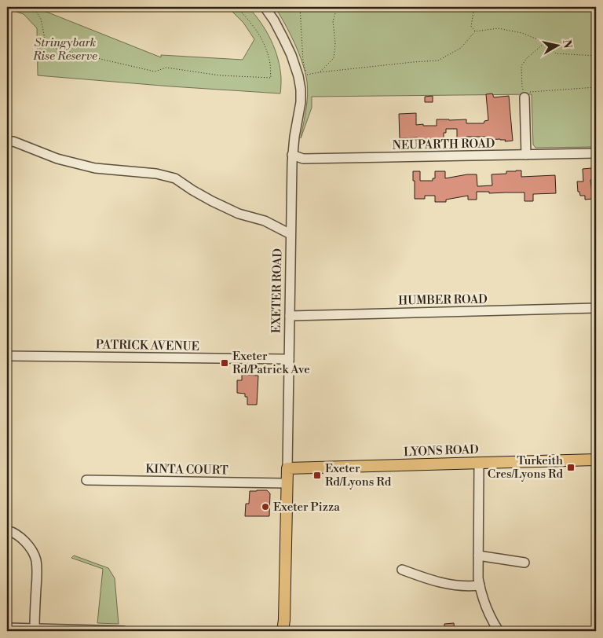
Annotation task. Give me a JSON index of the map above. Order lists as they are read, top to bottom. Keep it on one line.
{"streets":{"main road":["EXETER ROAD","LYONS ROAD"],"street":["NEUPARTH ROAD","HUMBER ROAD","PATRICK AVENUE","KINTA COURT"]},"crossings":[["NEUPARTH ROAD","EXETER ROAD"],["EXETER ROAD","HUMBER ROAD"],["EXETER ROAD","PATRICK AVENUE"],["EXETER ROAD","LYONS ROAD"],["EXETER ROAD","KINTA COURT"]],"parks":["Stringybark Rise Reserve"],"places":{"transit":["Exeter Rd/Patrick Ave","Turkeith Cres/Lyons Rd","Exeter Rd/Lyons Rd"],"other":["Exeter Pizza"]},"north":"right"}
